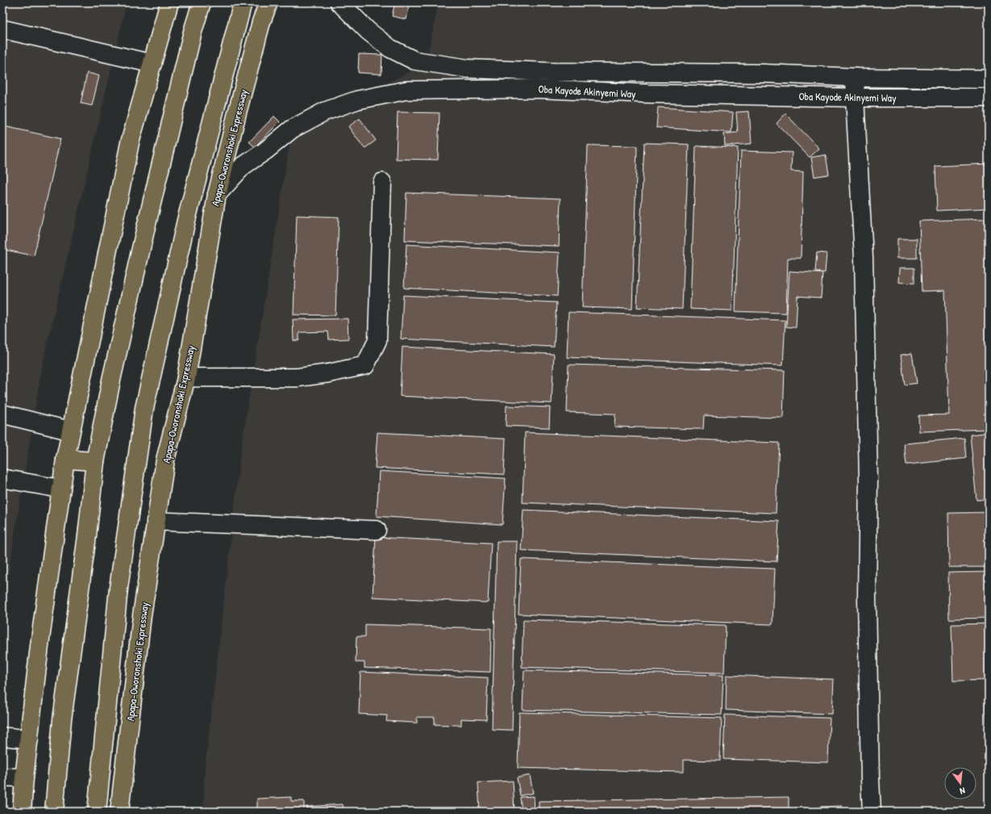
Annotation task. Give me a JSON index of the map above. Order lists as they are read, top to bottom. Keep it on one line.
{"streets":{"main road":["Apapa-Oworonshoki Expressway"],"street":["Oba Kayode Akinyemi Way"]},"crossings":[["Oba Kayode Akinyemi Way","Apapa-Oworonshoki Expressway"]],"north":"bottom"}
